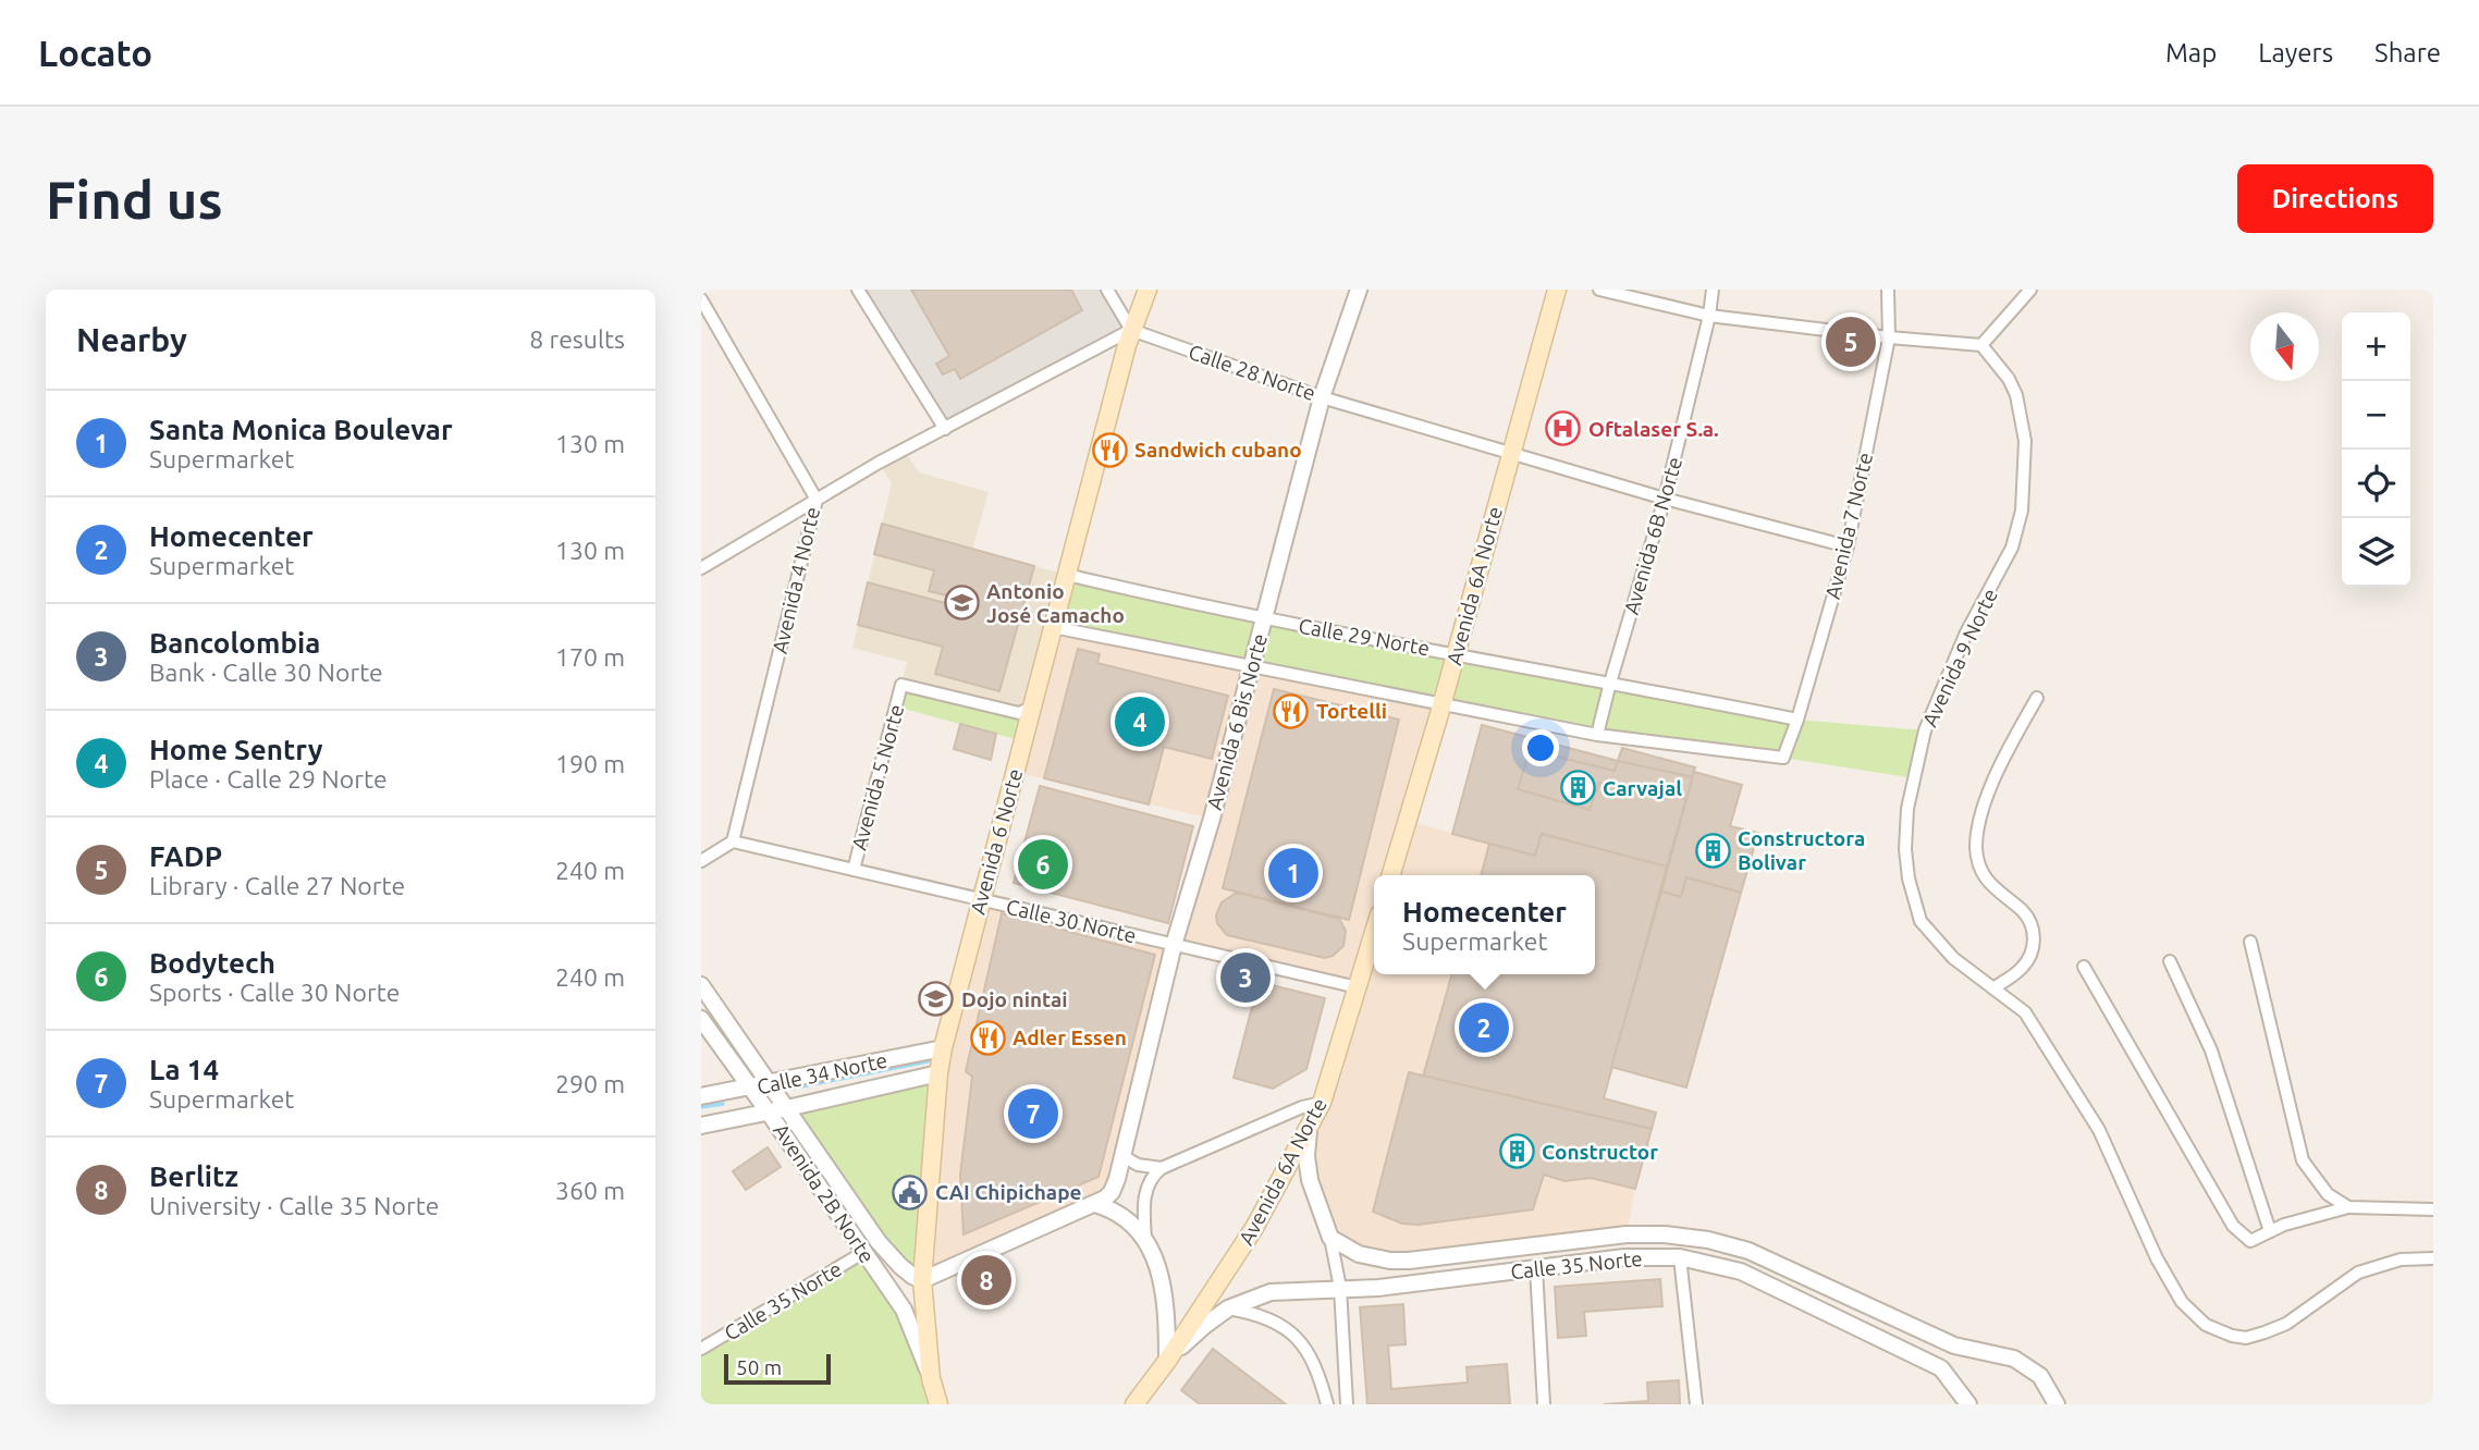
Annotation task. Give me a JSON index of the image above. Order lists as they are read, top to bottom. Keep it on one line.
{"streets":{"main road":["Avenida 6A Norte","Avenida 6 Norte"],"street":["Calle 28 Norte","Avenida 7 Norte","Avenida 6B Norte","Avenida 4 Norte","Calle 29 Norte","Avenida 9 Norte","Avenida 6 Bis Norte","Avenida 5 Norte","Calle 30 Norte","Calle 34 Norte","Avenida 2B Norte","Calle 35 Norte"]},"crossings":[["Calle 28 Norte","Avenida 7 Norte"],["Calle 28 Norte","Avenida 6B Norte"],["Calle 28 Norte","Avenida 6A Norte"],["Calle 28 Norte","Avenida 6 Bis Norte"],["Calle 28 Norte","Avenida 6 Norte"],["Avenida 7 Norte","Avenida 6B Norte"],["Avenida 7 Norte","Calle 29 Norte"],["Avenida 6B Norte","Calle 29 Norte"],["Avenida 4 Norte","Calle 30 Norte"],["Avenida 6A Norte","Calle 29 Norte"],["Avenida 6A Norte","Calle 30 Norte"],["Avenida 6A Norte","Calle 35 Norte"],["Calle 29 Norte","Avenida 6 Bis Norte"],["Calle 29 Norte","Avenida 6 Norte"],["Avenida 6 Bis Norte","Calle 30 Norte"],["Avenida 5 Norte","Avenida 6 Norte"],["Avenida 5 Norte","Calle 30 Norte"],["Avenida 6 Norte","Calle 30 Norte"],["Avenida 6 Norte","Calle 34 Norte"],["Avenida 6 Norte","Avenida 2B Norte"],["Calle 34 Norte","Avenida 2B Norte"],["Avenida 2B Norte","Calle 35 Norte"]],"places":{"hospital":["Oftalaser S.a."],"restaurant":["Sandwich cubano","Tortelli","Adler Essen"],"school or university":["Antonio José Camacho","Dojo nintai"],"building":["Carvajal","Constructora Bolivar","Constructor"],"public building":["CAI Chipichape"]},"scale_bar":"50 m","north":"bottom","page":{"header":"Locato","nav":["Map","Layers","Share"],"buttons":"Directions","title":"Find us","heading":["Nearby","8 results"],"map_buttons":["+","−"],"pins":["5","4","6","1","3","2","7","8"],"list":[{"mark":"1","name":"Santa Monica Boulevar","note":"Supermarket","value":"130 m"},{"mark":"2","name":"Homecenter","note":"Supermarket","value":"130 m"},{"mark":"3","name":"Bancolombia","note":"Bank · Calle 30 Norte","value":"170 m"},{"mark":"4","name":"Home Sentry","note":"Place · Calle 29 Norte","value":"190 m"},{"mark":"5","name":"FADP","note":"Library · Calle 27 Norte","value":"240 m"},{"mark":"6","name":"Bodytech","note":"Sports · Calle 30 Norte","value":"240 m"},{"mark":"7","name":"La 14","note":"Supermarket","value":"290 m"},{"mark":"8","name":"Berlitz","note":"University · Calle 35 Norte","value":"360 m"}],"popup":["Homecenter","Supermarket"],"scale":"50 m"}}
